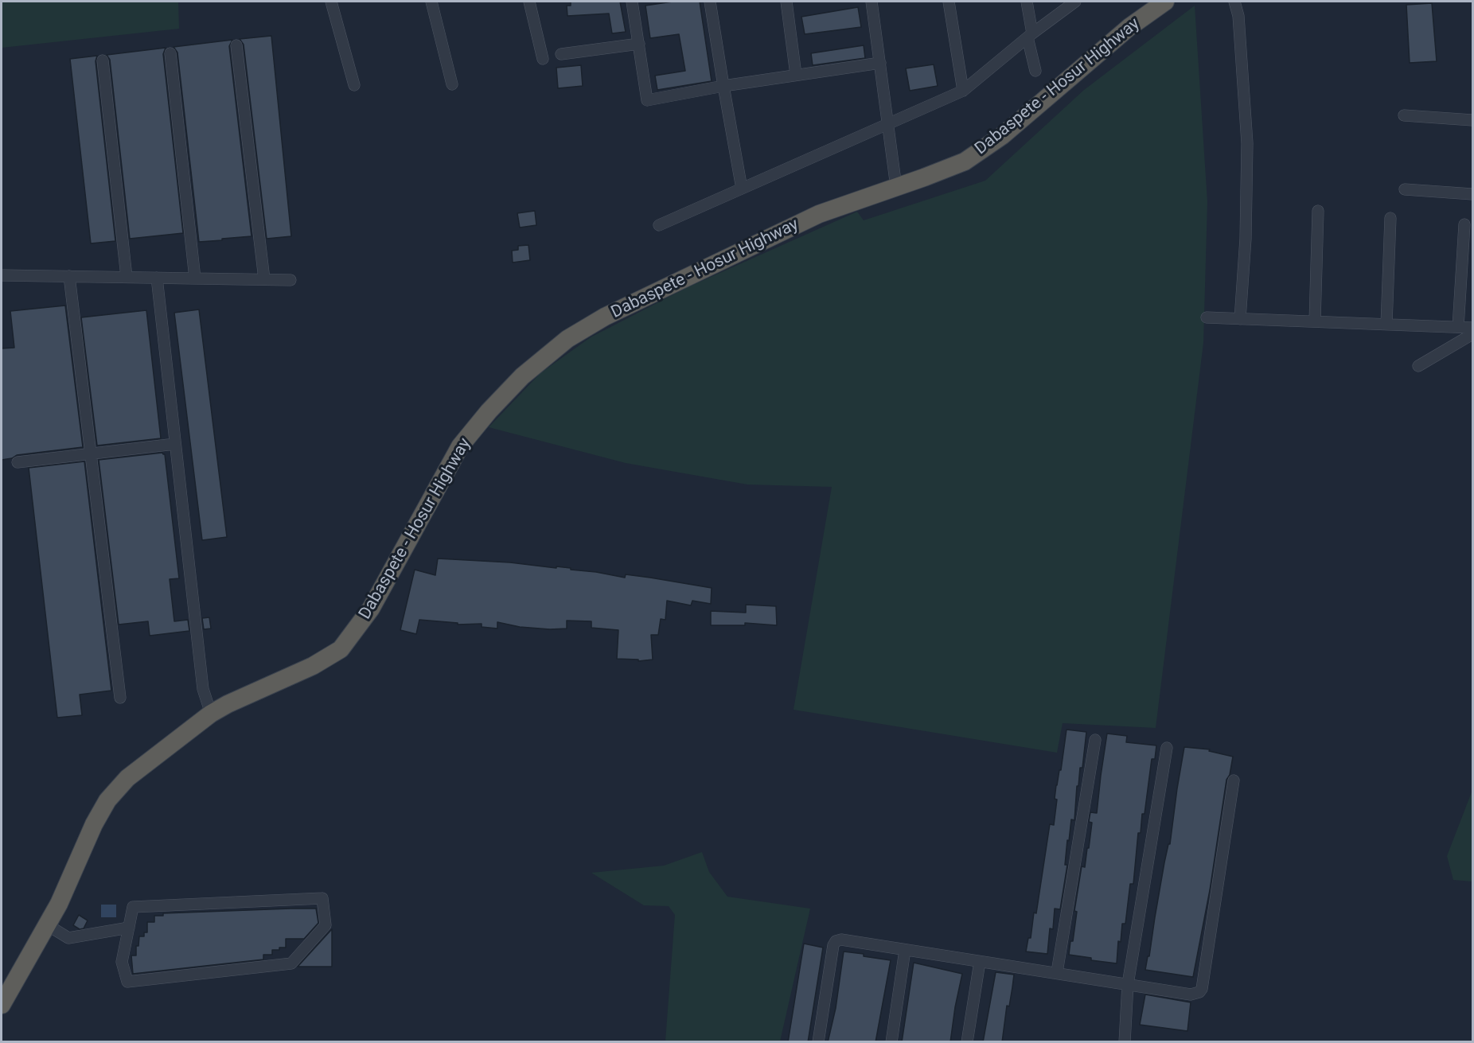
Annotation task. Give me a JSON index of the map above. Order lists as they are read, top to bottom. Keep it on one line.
{"streets":{"highway":["Dabaspete - Hosur Highway"]}}
